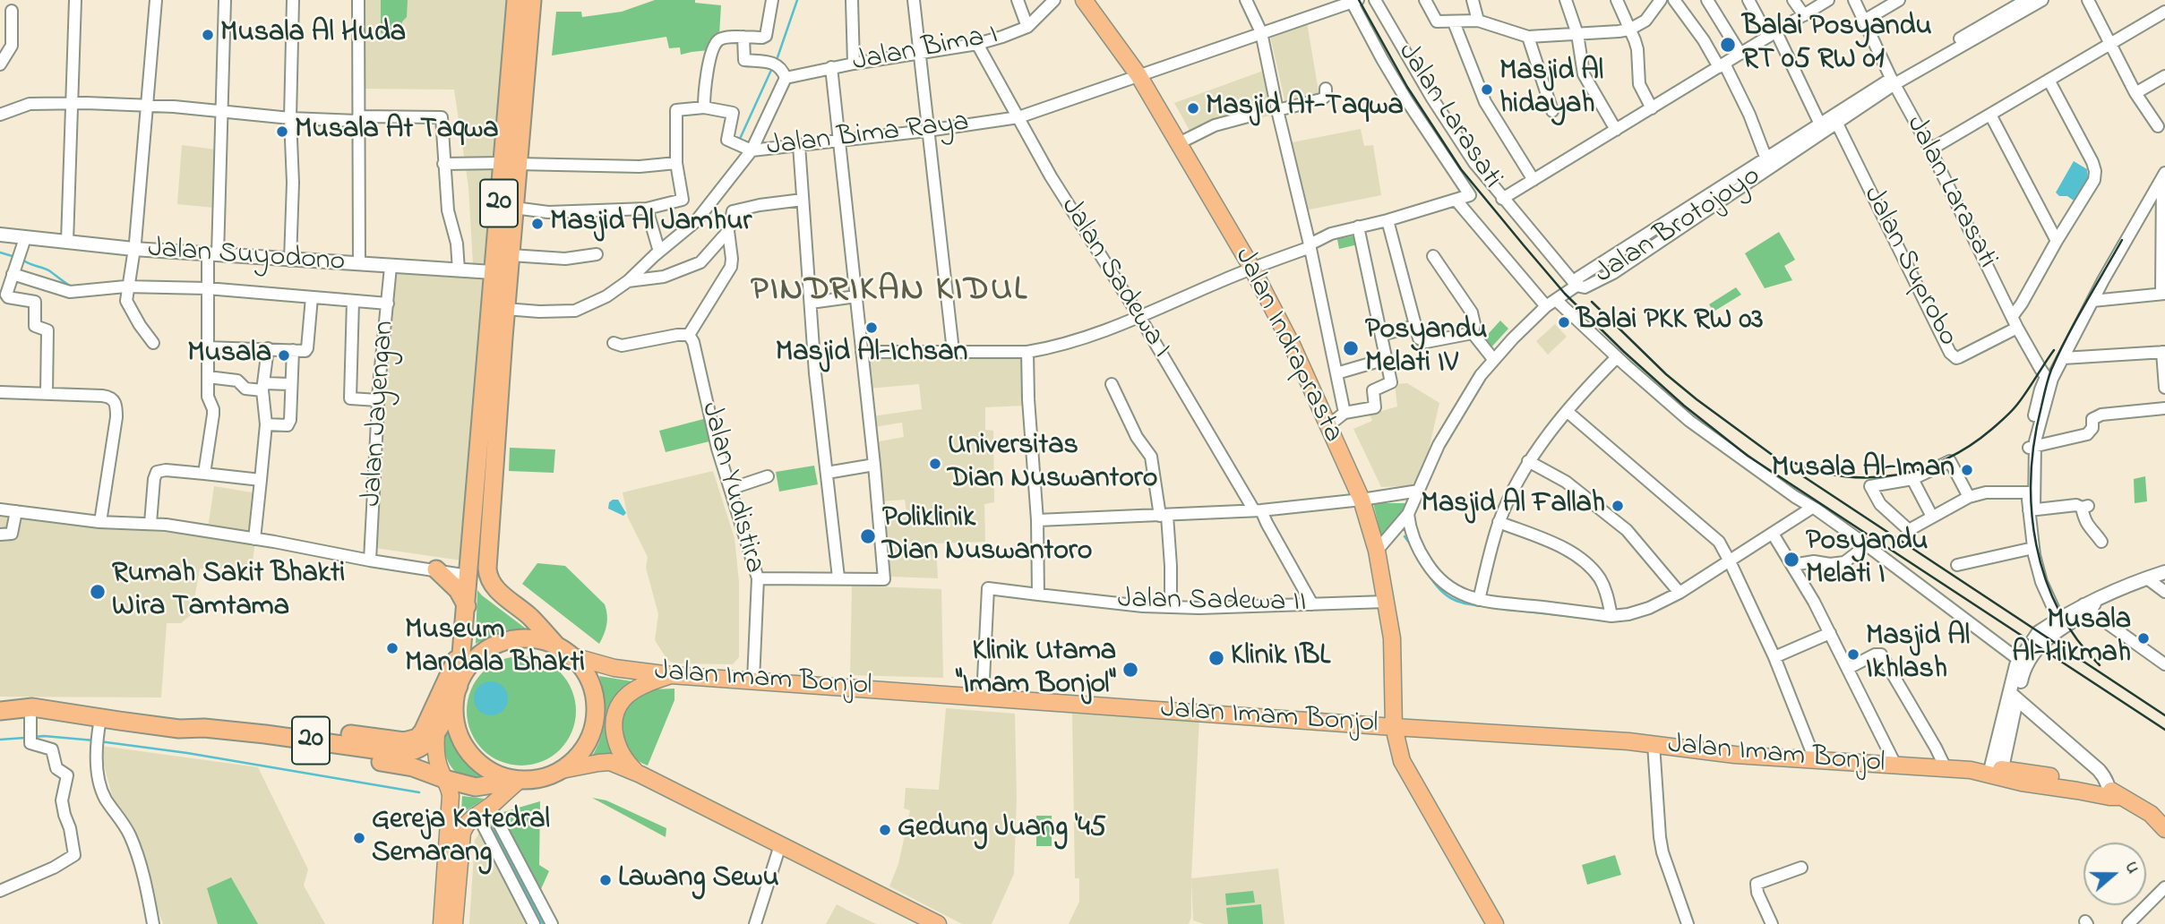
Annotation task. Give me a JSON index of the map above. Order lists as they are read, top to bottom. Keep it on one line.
{"streets":{"highway":["20"],"main road":["Jalan Indraprasta","Jalan Imam Bonjol"],"street":["Jalan Bima I","Jalan Larasati","Jalan Bima Raya","Jalan Brotojoyo","Jalan Suyodono","Jalan Suprobo","Jalan Sadewa I","Jalan Jayengan","Jalan Yudistira","Jalan Sadewa II"]},"crossings":[["Jalan Bima I","Jalan Sadewa I"],["Jalan Larasati","Jalan Brotojoyo"],["Jalan Larasati","Jalan Suprobo"],["Jalan Bima Raya","20"],["Jalan Bima Raya","Jalan Sadewa I"],["Jalan Bima Raya","Jalan Indraprasta"],["20","Jalan Suyodono"],["20","Jalan Imam Bonjol"],["Jalan Brotojoyo","Jalan Suprobo"],["Jalan Suyodono","Jalan Jayengan"],["Jalan Sadewa I","Jalan Sadewa II"],["Jalan Indraprasta","Jalan Sadewa II"],["Jalan Indraprasta","Jalan Imam Bonjol"],["Jalan Yudistira","Jalan Imam Bonjol"],["Jalan Sadewa II","Jalan Imam Bonjol"]],"districts":["PINDRIKAN KIDUL"],"places":["Musala Al Huda","Balai Posyandu RT 05 RW 01","Masjid Al hidayah","Masjid At-Taqwa","Musala At Taqwa","Masjid Al Jamhur","Balai PKK RW 03","Masjid Al-Ichsan","Posyandu Melati IV","Musala","Universitas Dian Nuswantoro","Musala Al-Iman","Masjid Al Fallah","Poliklinik Dian Nuswantoro","Posyandu Melati I","Rumah Sakit Bhakti Wira Tamtama","Musala Al-Hikmah","Museum Mandala Bhakti","Masjid Al Ikhlash","Klinik IBL","Klinik Utama \"Imam Bonjol\"","Gedung Juang '45","Gereja Katedral Semarang","Lawang Sewu"],"north":"right"}
